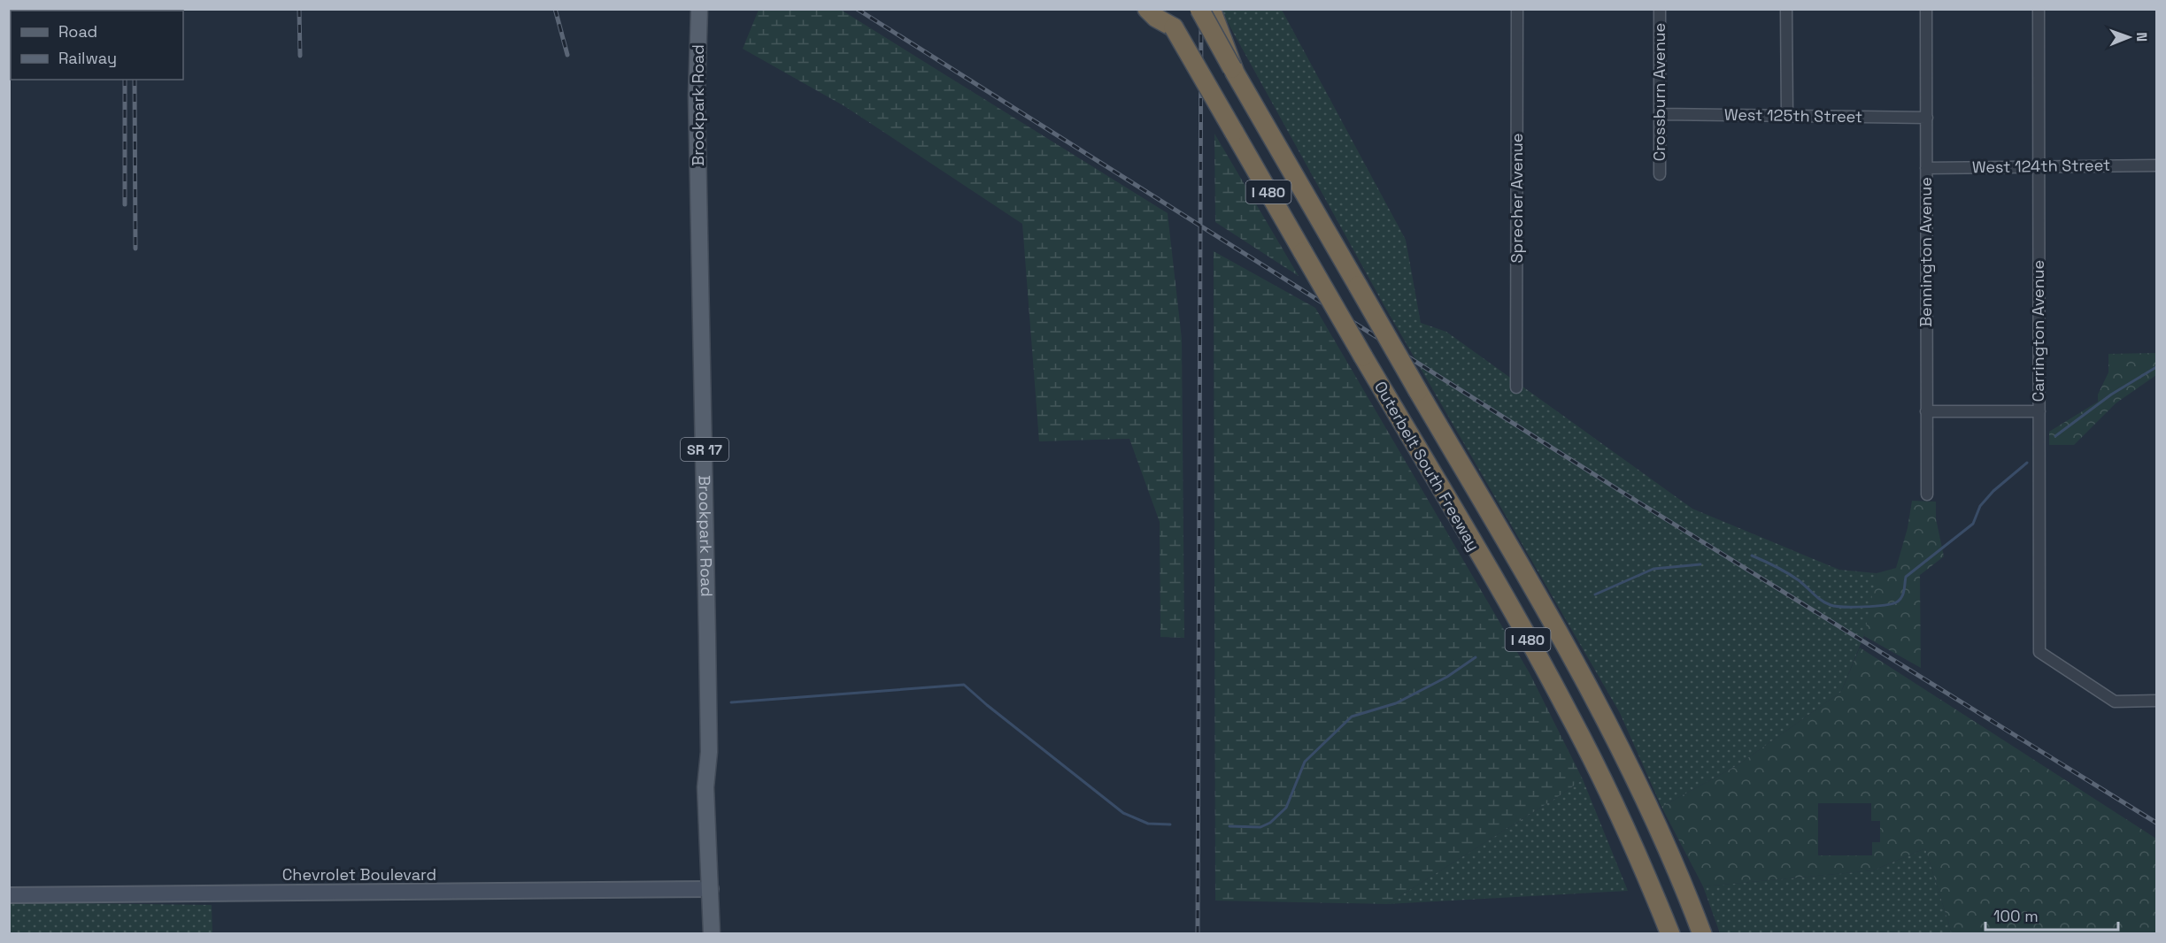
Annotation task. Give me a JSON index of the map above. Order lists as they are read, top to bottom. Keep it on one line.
{"streets":{"highway":["I 480","Outerbelt South Freeway"],"main road":["Brookpark Road","SR 17","Chevrolet Boulevard"],"street":["Crossburn Avenue","West 125th Street","West 124th Street","Sprecher Avenue","Bennington Avenue","Carrington Avenue"]},"crossings":[["Crossburn Avenue","West 125th Street"],["Brookpark Road","Chevrolet Boulevard"],["West 125th Street","Bennington Avenue"],["West 124th Street","Bennington Avenue"],["West 124th Street","Carrington Avenue"]],"legend":["Road","Railway"],"scale_bar":"100 m","north":"right"}
